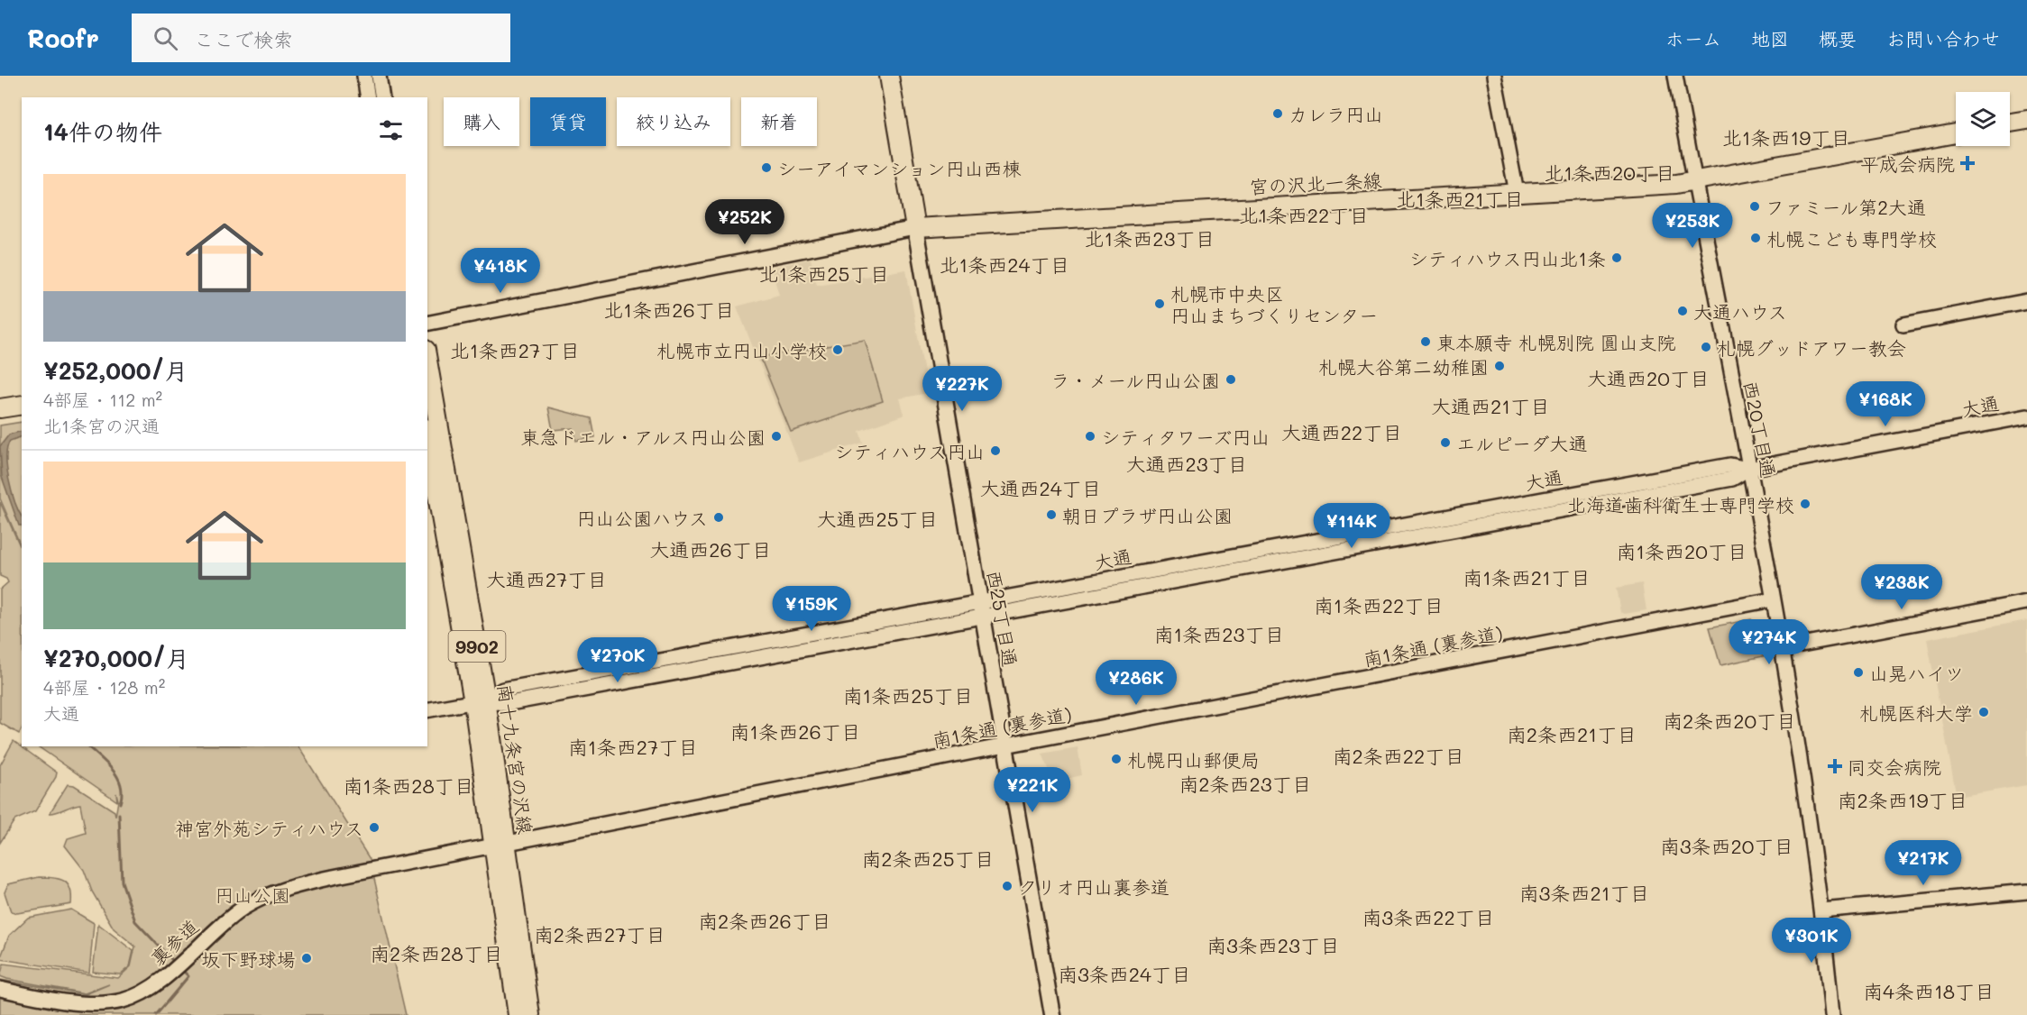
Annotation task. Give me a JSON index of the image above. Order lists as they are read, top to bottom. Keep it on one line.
{"streets":{"main road":["宮の沢北一条線","西25丁目通","9902","南十九条宮の沢線"],"street":["大通","西20丁目通","南1条通 (裏参道)","裏参道"]},"crossings":[["宮の沢北一条線","西20丁目通"],["宮の沢北一条線","西25丁目通"],["大通","西20丁目通"],["大通","西25丁目通"],["大通","南十九条宮の沢線"],["西20丁目通","南1条通 (裏参道)"],["西25丁目通","南1条通 (裏参道)"],["南1条通 (裏参道)","南十九条宮の沢線"],["南1条通 (裏参道)","裏参道"],["南十九条宮の沢線","裏参道"]],"districts":["北1条西19丁目","北1条西20丁目","北1条西21丁目","北1条西22丁目","北1条西23丁目","北1条西24丁目","北1条西25丁目","北1条西26丁目","北1条西27丁目","大通西20丁目","大通西21丁目","大通西22丁目","大通西23丁目","大通西24丁目","大通西25丁目","大通西26丁目","南1条西20丁目","南1条西21丁目","大通西27丁目","南1条西22丁目","南1条西23丁目","南1条西25丁目","南2条西20丁目","南1条西26丁目","南2条西21丁目","南1条西27丁目","南2条西22丁目","南2条西23丁目","南1条西28丁目","南2条西19丁目","南3条西20丁目","南2条西25丁目","南3条西21丁目","南3条西22丁目","南2条西26丁目","南2条西27丁目","南3条西23丁目","南2条西28丁目","南3条西24丁目","南4条西18丁目"],"parks":["円山公園"],"places":{"other":["カレラ円山","シーアイマンション円山西棟","ファミール第2大通","札幌こども専門学校","シティハウス円山北1条","札幌市中央区 円山まちづくりセンター","大通ハウス","東本願寺 札幌別院 圓山支院","札幌グッドアワー教会","札幌市立円山小学校","札幌大谷第二幼稚園","ラ・メール円山公園","東急ドエル・アルス円山公園","シティタワーズ円山","エルピーダ大通","シティハウス円山","北海道歯科衛生士専門学校","朝日プラザ円山公園","円山公園ハウス","山晃ハイツ","札幌医科大学","札幌円山郵便局","神宮外苑シティハウス","クリオ円山裏参道","坂下野球場"],"health":["平成会病院","同交会病院"]},"page":{"header":"Roofr","search":"ここで検索","nav":["ホーム","地図","概要","お問い合わせ"],"chip":["購入","賃貸","絞り込み","新着"],"heading":"14件の物件","list":[{"name":"¥252,000/月","note":"4部屋 · 112 m² · 北1条宮の沢通"},{"name":"¥270,000/月","note":"4部屋 · 128 m² · 大通"}],"price":["¥252K","¥253K","¥418K","¥227K","¥168K","¥114K","¥238K","¥159K","¥274K","¥270K","¥286K","¥221K","¥217K","¥301K"]}}
